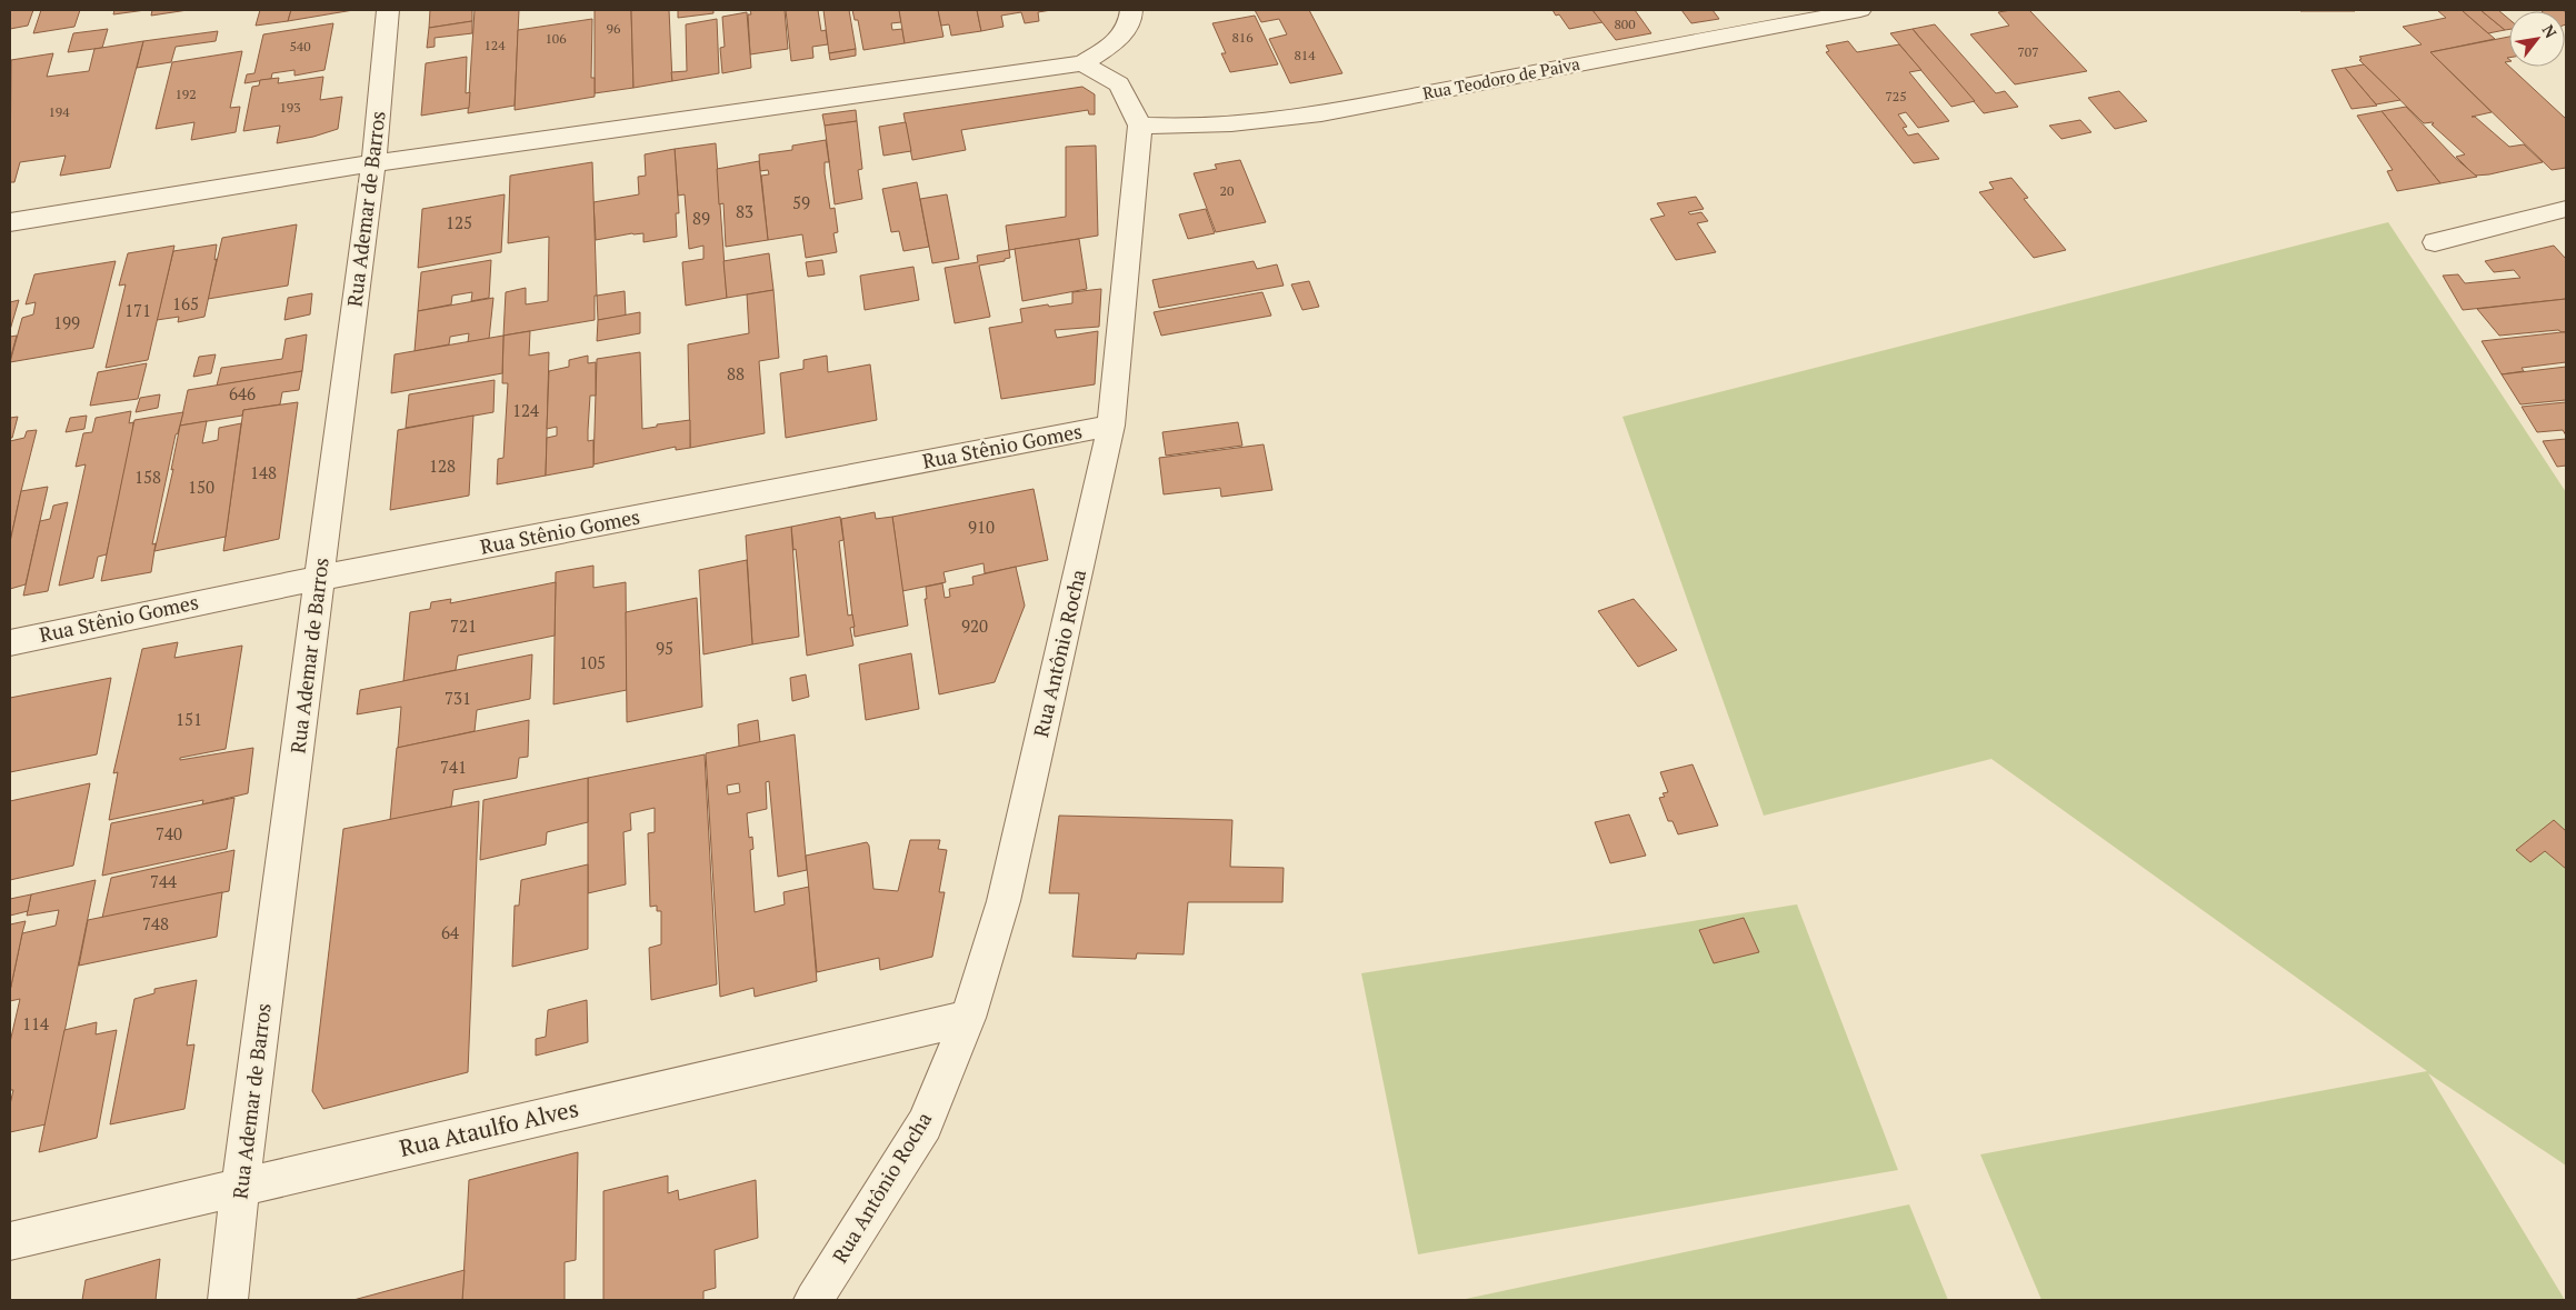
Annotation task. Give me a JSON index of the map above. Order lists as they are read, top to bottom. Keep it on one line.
{"streets":{"street":["Rua Teodoro de Paiva","Rua Ademar de Barros","Rua Stênio Gomes","Rua Antônio Rocha","Rua Ataulfo Alves"]},"crossings":[["Rua Teodoro de Paiva","Rua Antônio Rocha"],["Rua Ademar de Barros","Rua Stênio Gomes"],["Rua Ademar de Barros","Rua Ataulfo Alves"],["Rua Stênio Gomes","Rua Antônio Rocha"],["Rua Antônio Rocha","Rua Ataulfo Alves"]],"house_numbers":["800","96","816","106","124","540","707","814","192","725","193","194","20","59","83","89","125","165","171","199","88","646","124","128","148","158","150","910","721","920","95","105","731","151","741","740","744","748","64","114"],"north":"top right"}
